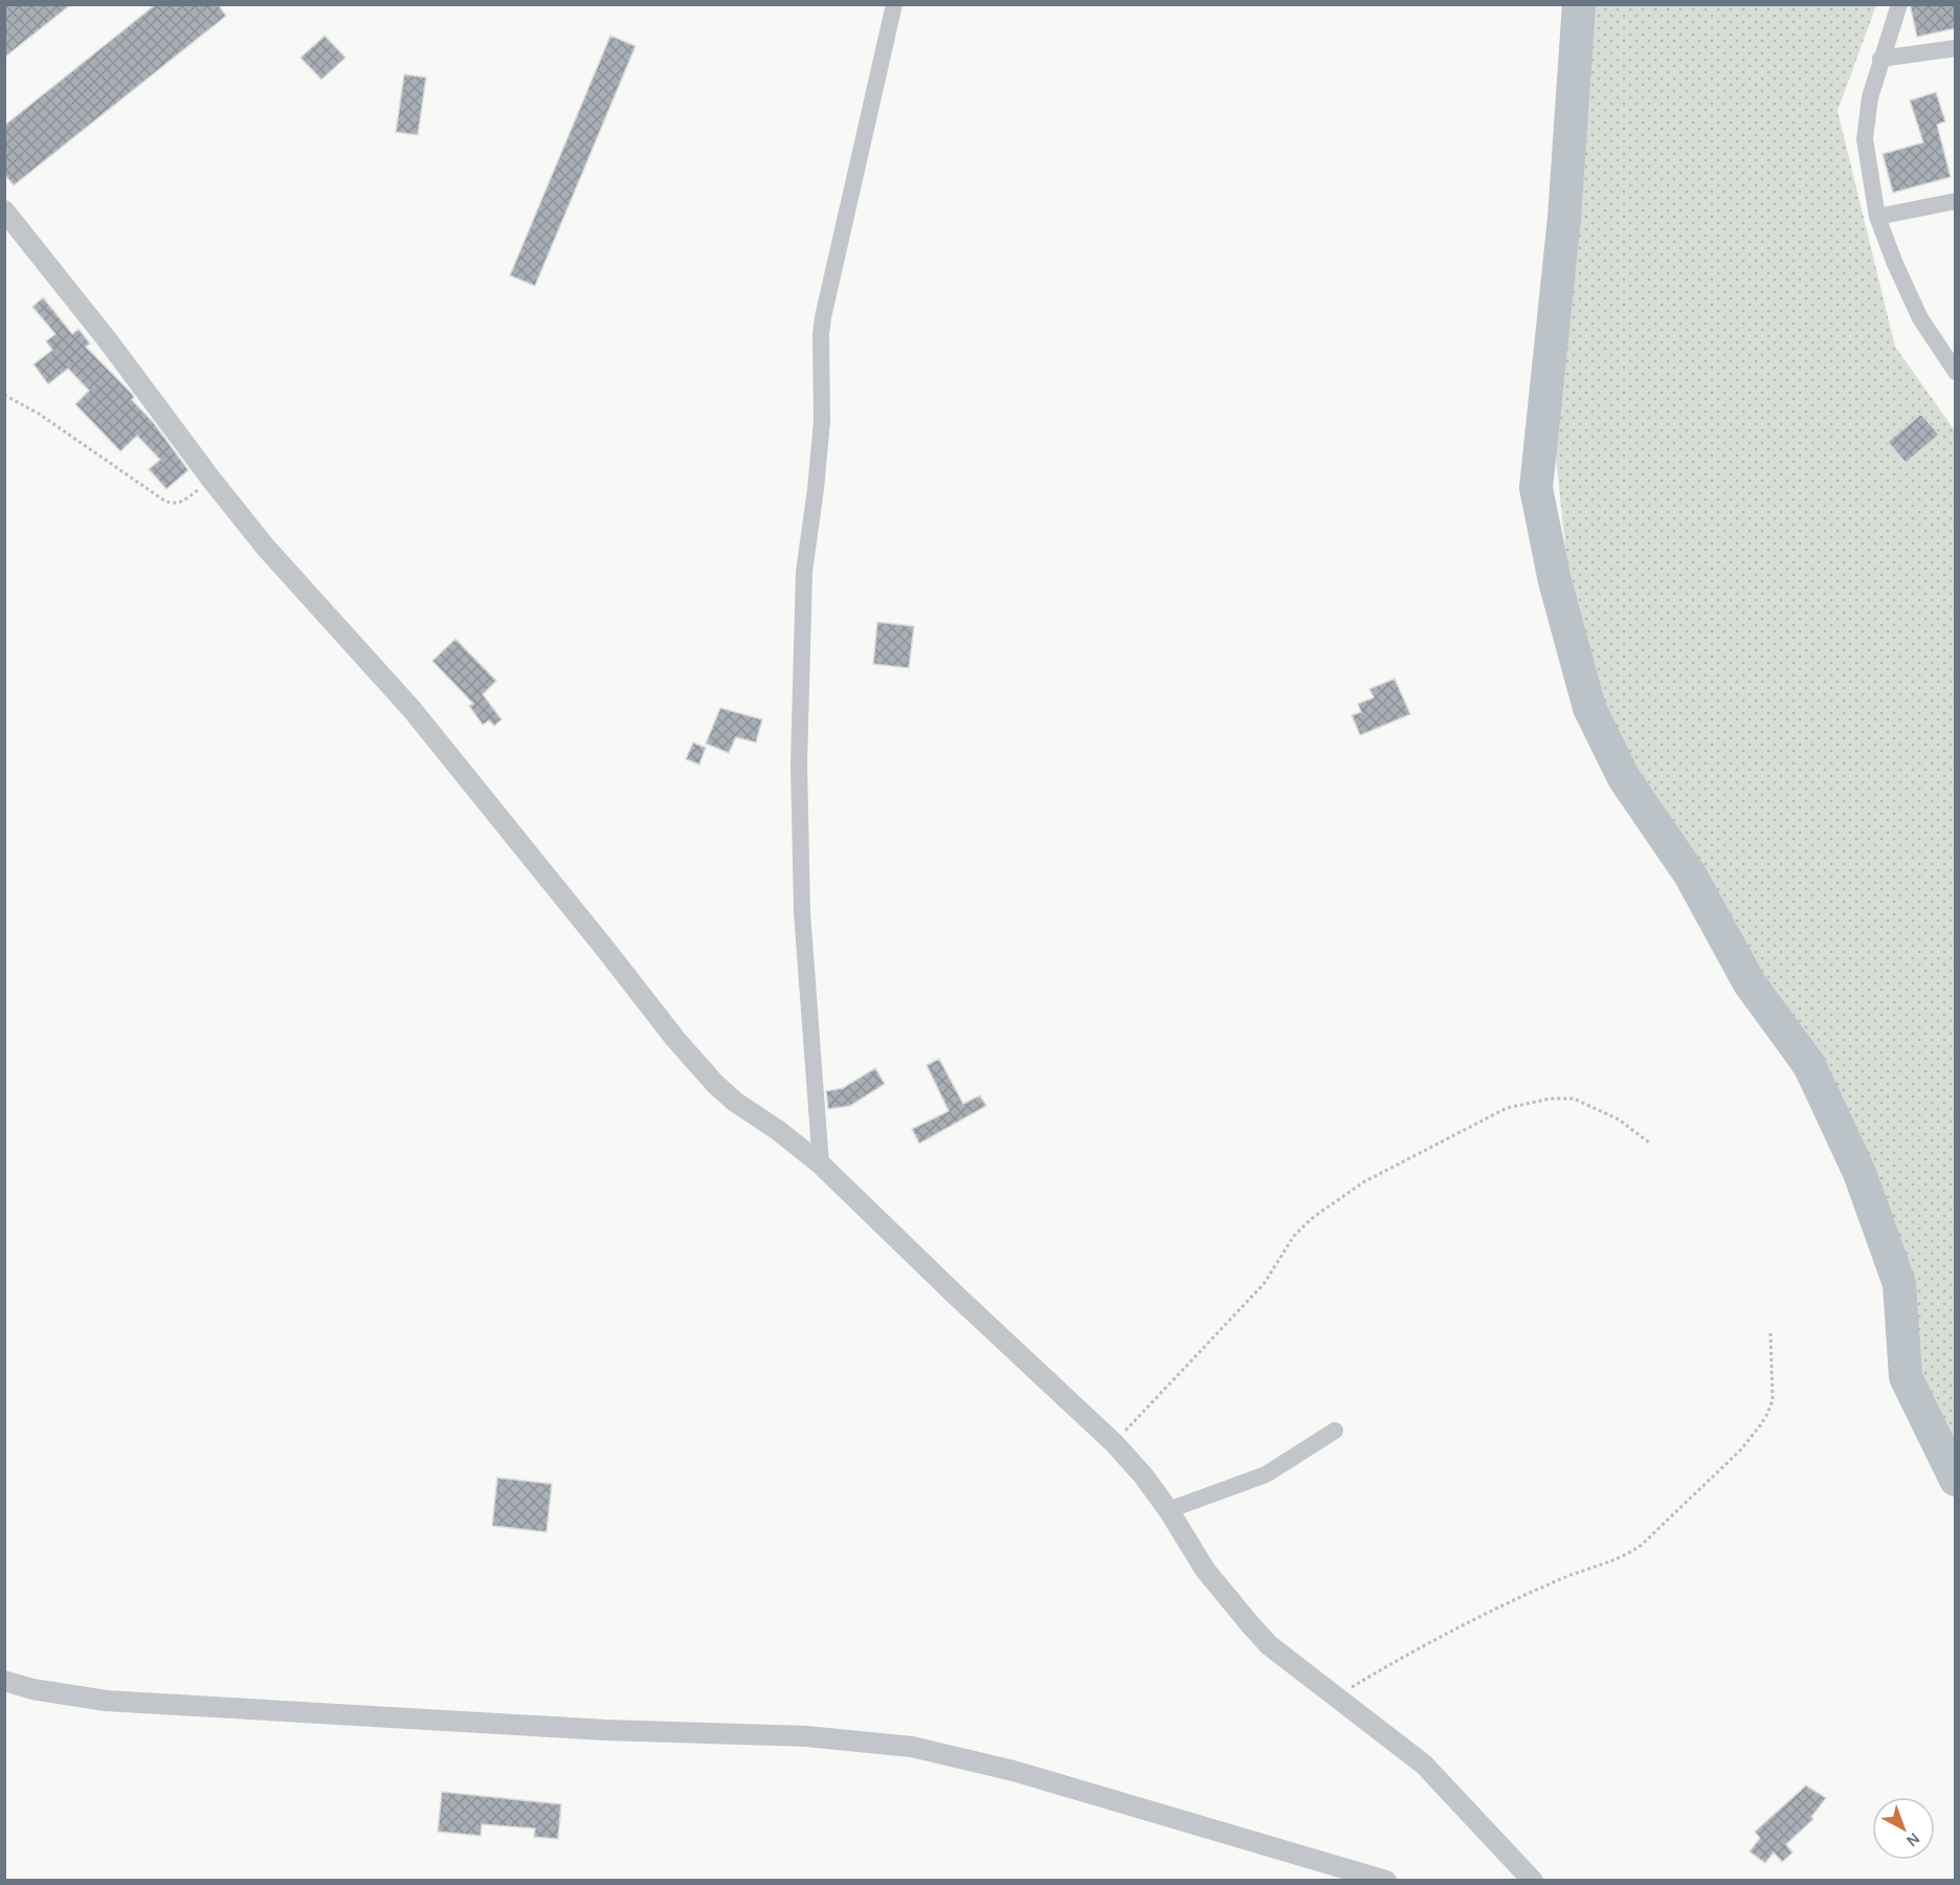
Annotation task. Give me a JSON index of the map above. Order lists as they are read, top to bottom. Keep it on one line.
{"north":"bottom right"}
